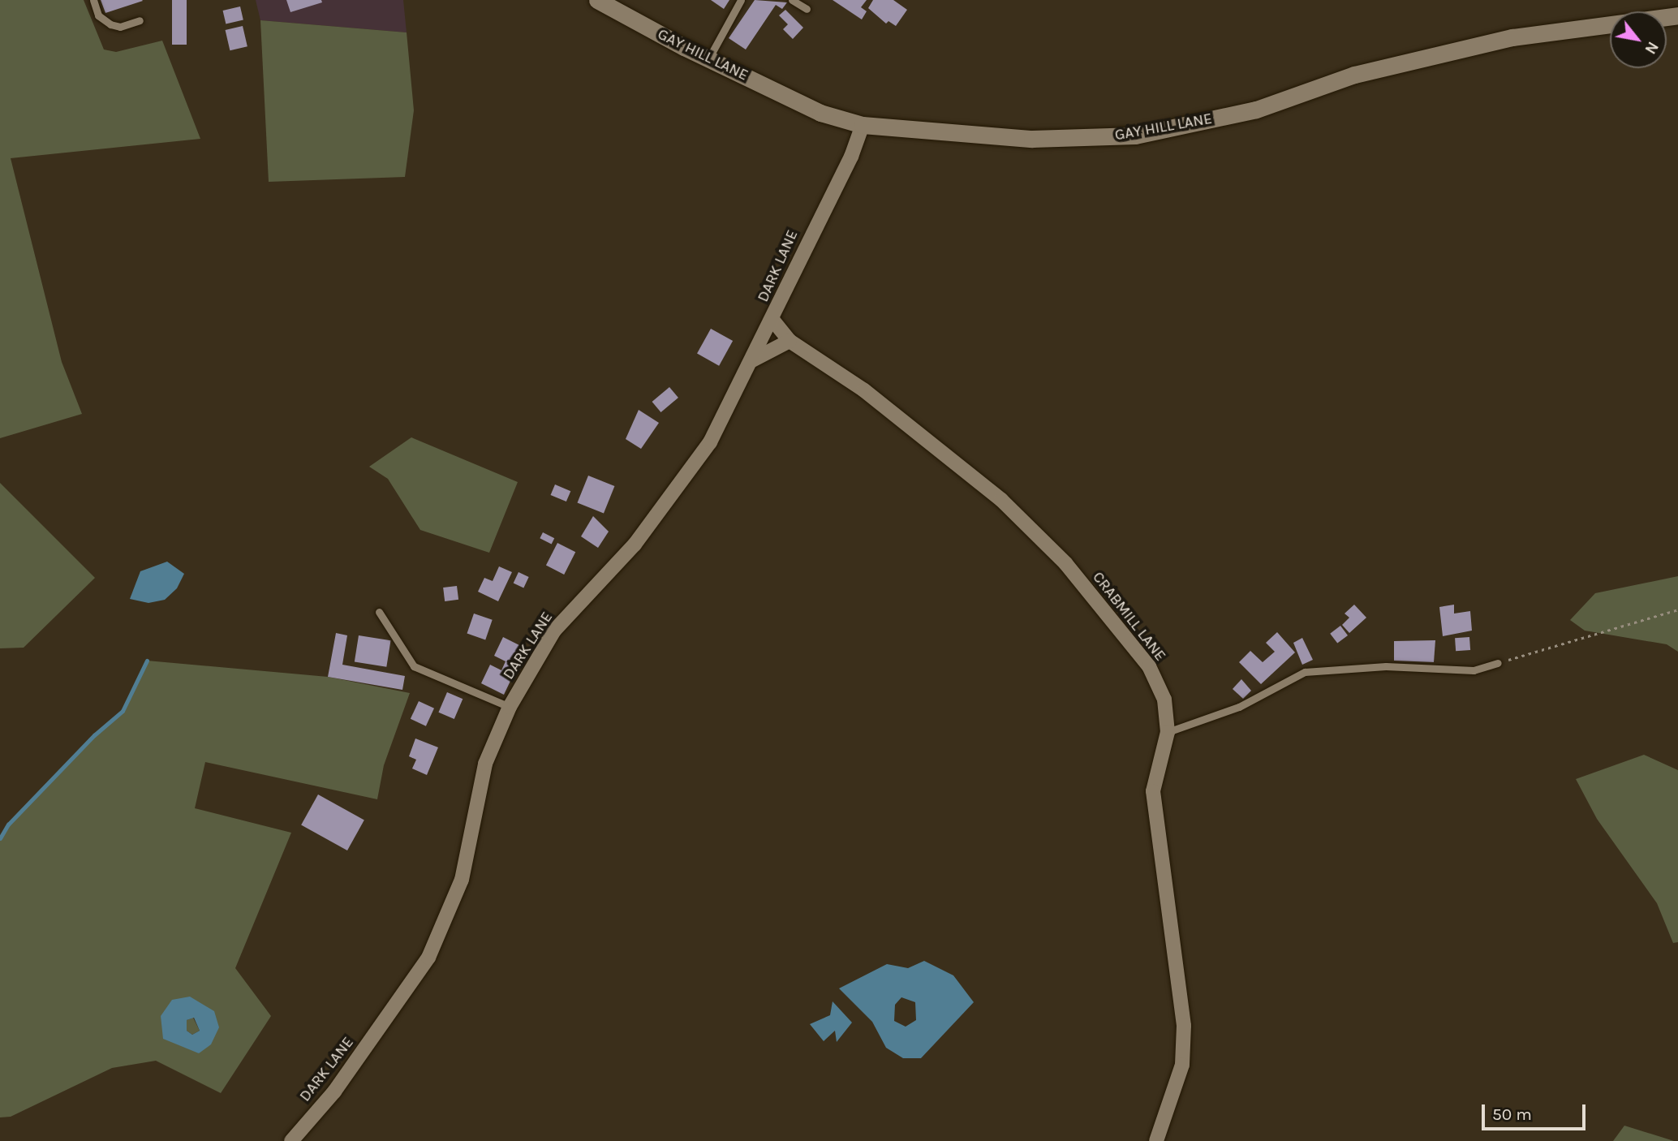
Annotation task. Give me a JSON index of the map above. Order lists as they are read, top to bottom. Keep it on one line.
{"streets":{"street":["GAY HILL LANE","DARK LANE","CRABMILL LANE"]},"crossings":[["GAY HILL LANE","DARK LANE"],["DARK LANE","CRABMILL LANE"]],"scale_bar":"50 m","north":"bottom right"}
